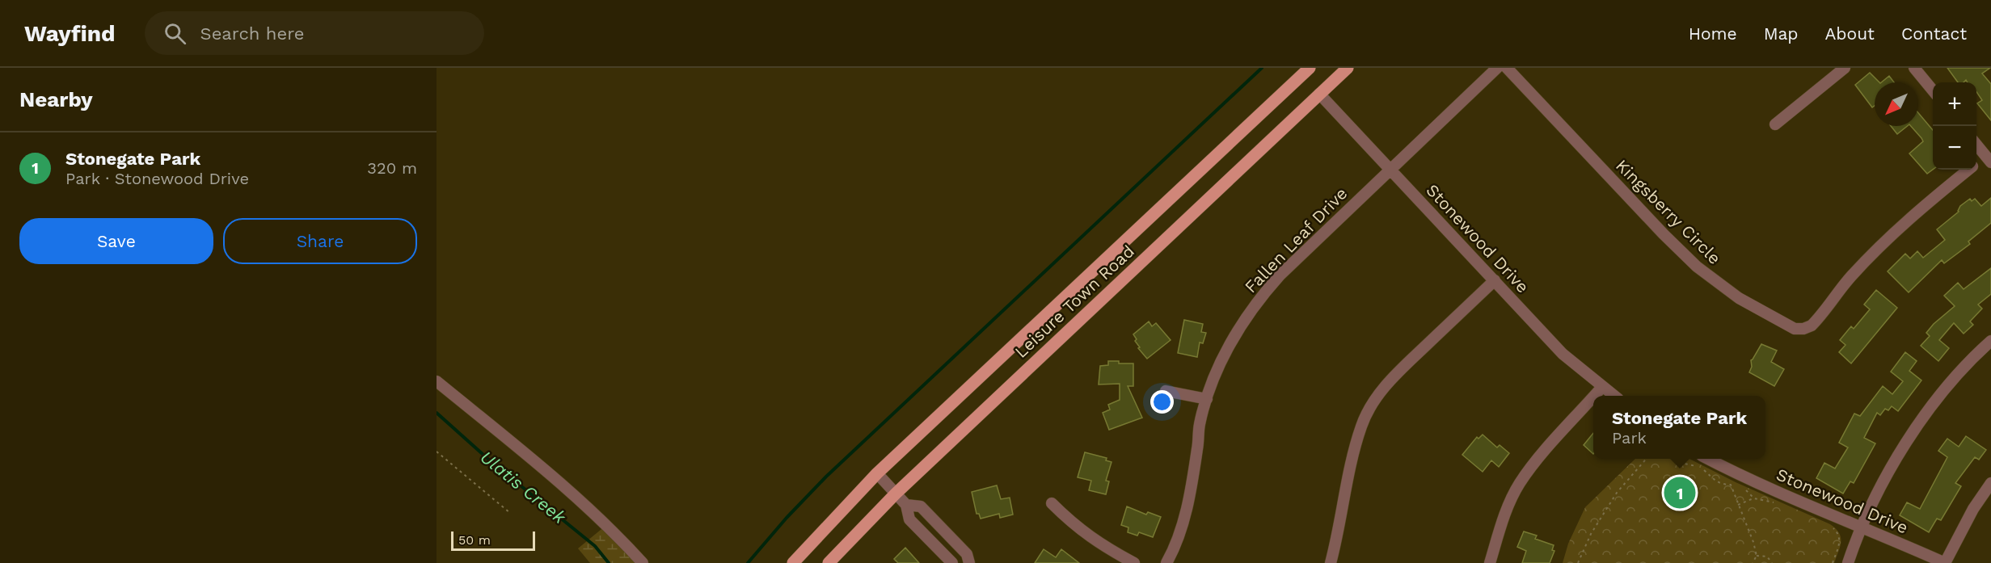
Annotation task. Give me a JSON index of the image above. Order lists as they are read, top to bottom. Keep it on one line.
{"streets":{"main road":["Leisure Town Road"],"street":["Kingsberry Circle","Stonewood Drive","Fallen Leaf Drive"]},"crossings":[["Stonewood Drive","Fallen Leaf Drive"],["Stonewood Drive","Leisure Town Road"]],"water":["Ulatis Creek"],"scale_bar":"50 m","north":"bottom left","page":{"header":"Wayfind","search":"Search here","nav":["Home","Map","About","Contact"],"heading":"Nearby","map_buttons":["+","−"],"list":[{"mark":"1","name":"Stonegate Park","note":"Park · Stonewood Drive","value":"320 m"}],"buttons":["Save","Share"],"popup":["Stonegate Park","Park"],"pins":"1","scale":"50 m"}}
